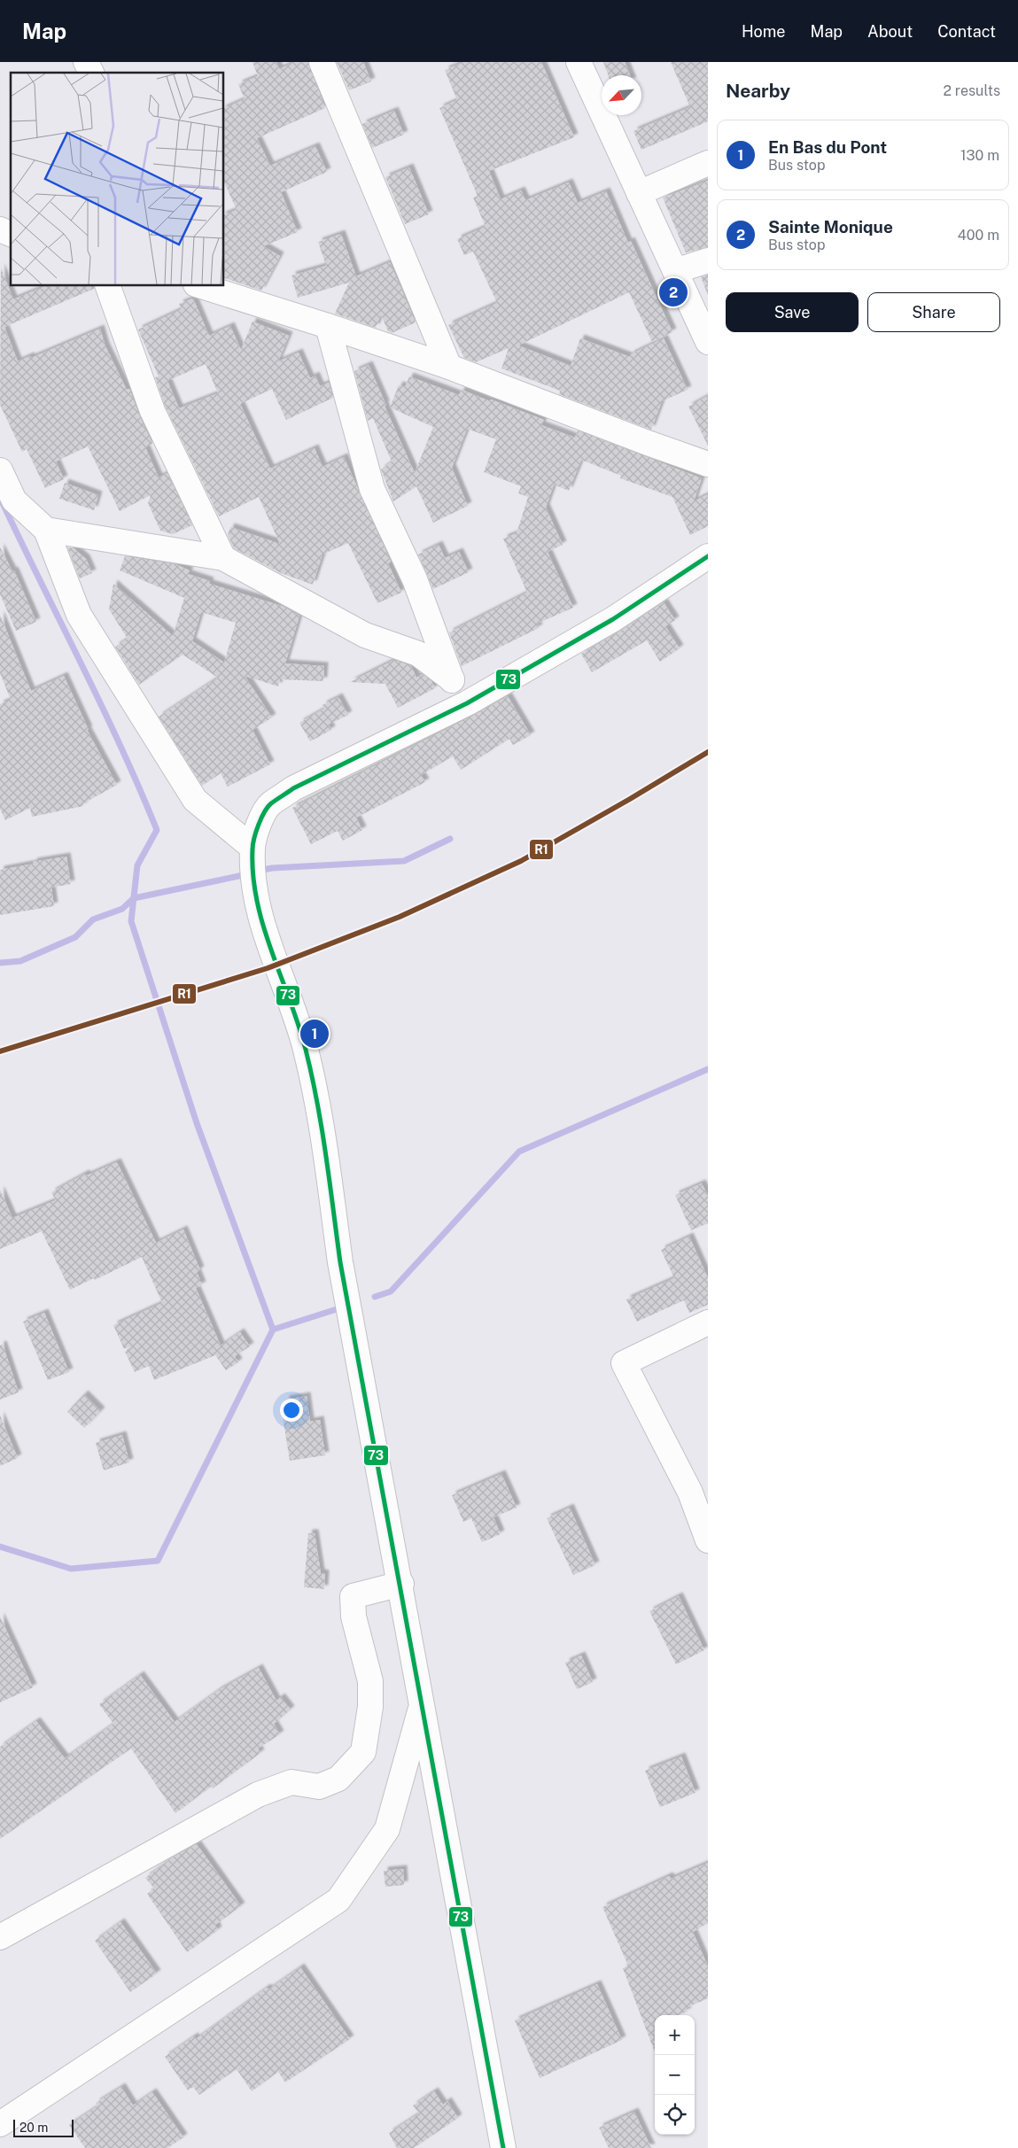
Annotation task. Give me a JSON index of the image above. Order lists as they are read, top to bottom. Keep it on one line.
{"lines":["transit line 73","transit line R1"],"scale_bar":"20 m","north":"bottom left","page":{"header":"Map","nav":["Home","Map","About","Contact"],"heading":["Nearby","2 results"],"list":[{"mark":"1","name":"En Bas du Pont","note":"Bus stop","value":"130 m"},{"mark":"2","name":"Sainte Monique","note":"Bus stop","value":"400 m"}],"pins":["2","1"],"buttons":["Save","Share"],"map_buttons":["+","−"],"scale":"20 m"}}
